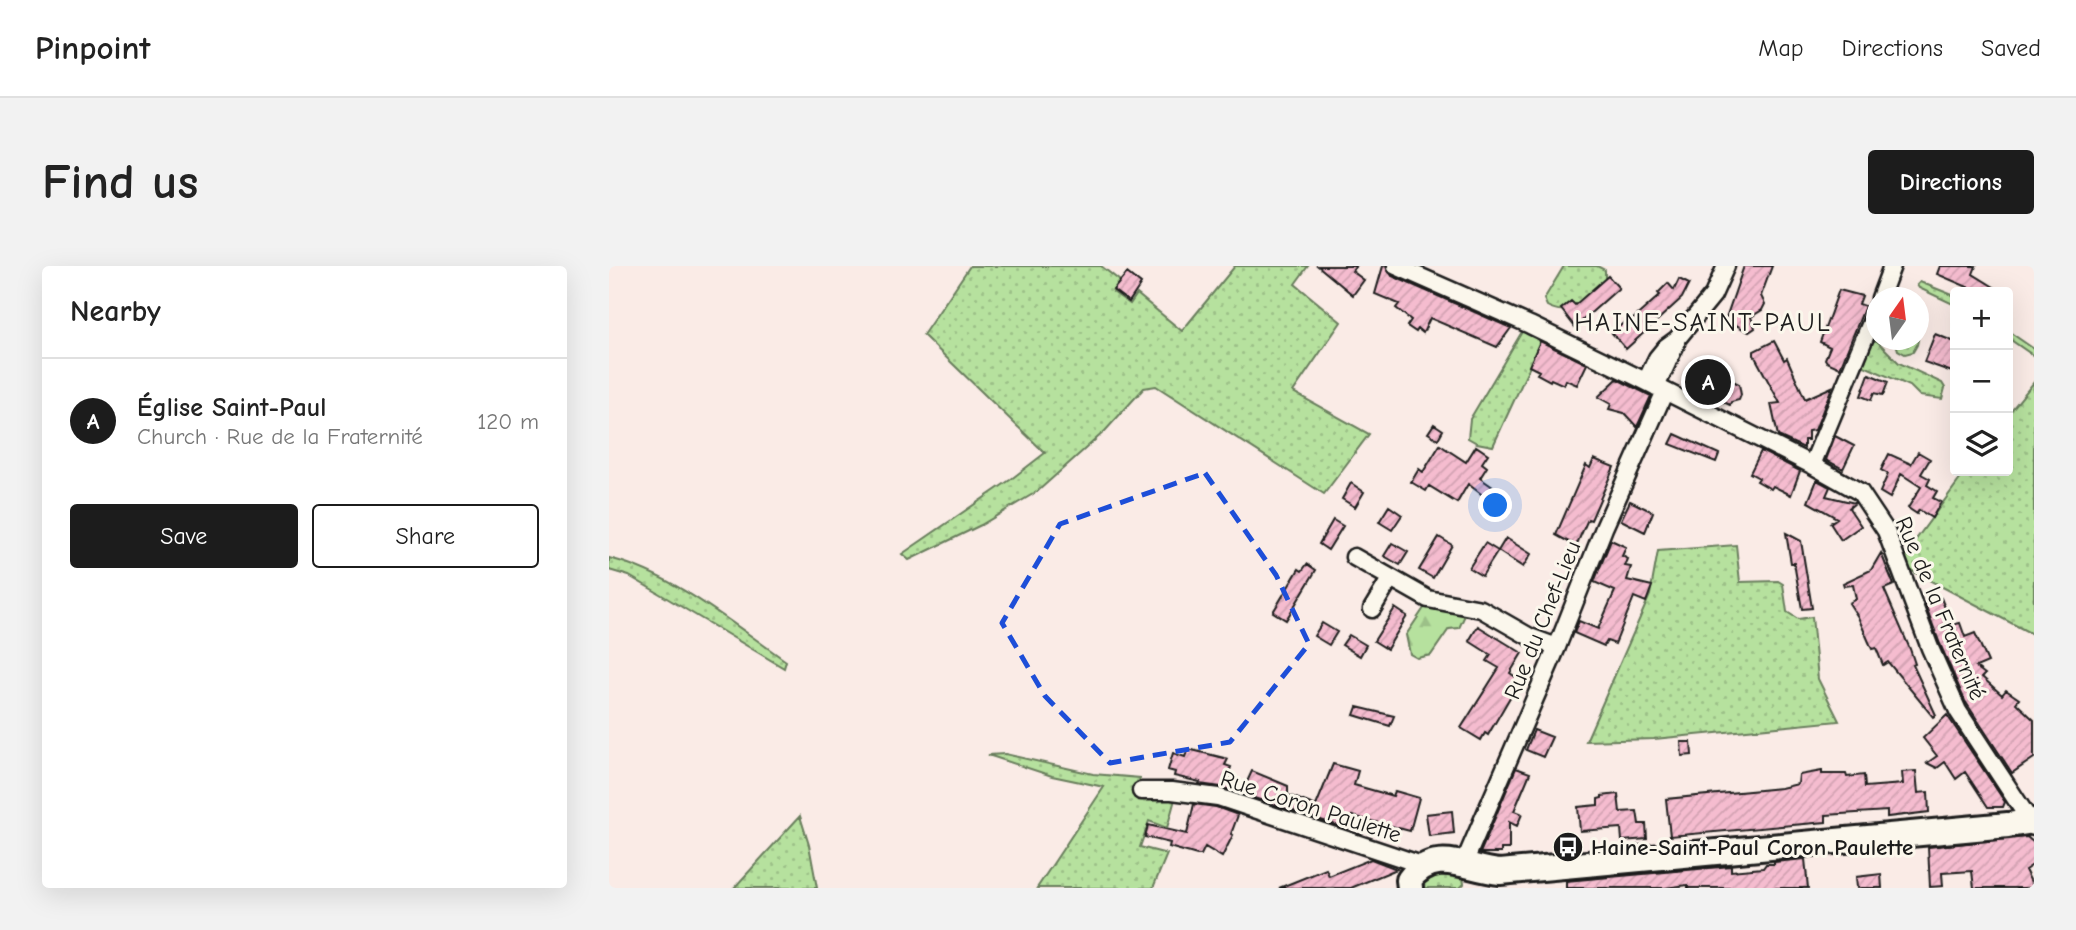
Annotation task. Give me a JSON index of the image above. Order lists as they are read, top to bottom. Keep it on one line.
{"streets":{"street":["Rue de la Fraternité","Rue du Chef-Lieu","Rue Coron Paulette"]},"crossings":[["Rue de la Fraternité","Rue du Chef-Lieu"]],"districts":["HAINE-SAINT-PAUL"],"places":{"bus stop":["Haine-Saint-Paul Coron Paulette"]},"north":"top","page":{"header":"Pinpoint","nav":["Map","Directions","Saved"],"buttons":["Directions",["Save","Share"]],"title":"Find us","heading":"Nearby","map_buttons":["+","−"],"pins":"A","list":[{"mark":"A","name":"Église Saint-Paul","note":"Church · Rue de la Fraternité","value":"120 m"}]}}
